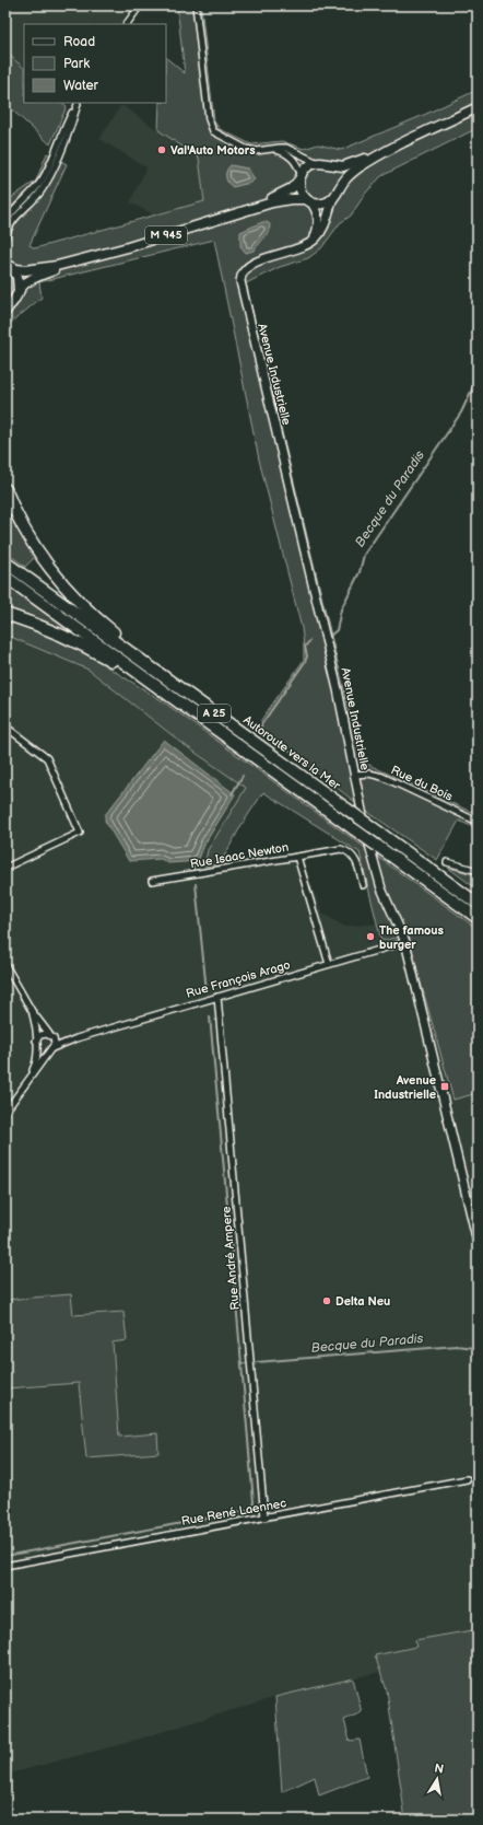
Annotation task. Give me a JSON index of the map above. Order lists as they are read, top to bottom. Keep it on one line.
{"streets":{"highway":["A 25","Autoroute vers la Mer"],"main road":["M 945"],"street":["Avenue Industrielle","Rue du Bois","Rue Isaac Newton","Rue François Arago","Rue André Ampere","Rue René Laennec"]},"crossings":[["M 945","Avenue Industrielle"],["Avenue Industrielle","Rue du Bois"],["Avenue Industrielle","Rue François Arago"],["Rue Isaac Newton","Rue François Arago"],["Rue François Arago","Rue André Ampere"],["Rue André Ampere","Rue René Laennec"]],"water":["Becque du Paradis"],"places":{"other":["Val'Auto Motors","The famous burger","Delta Neu"],"transit":["Avenue Industrielle"]},"legend":["Road","Park","Water"],"north":"top"}
